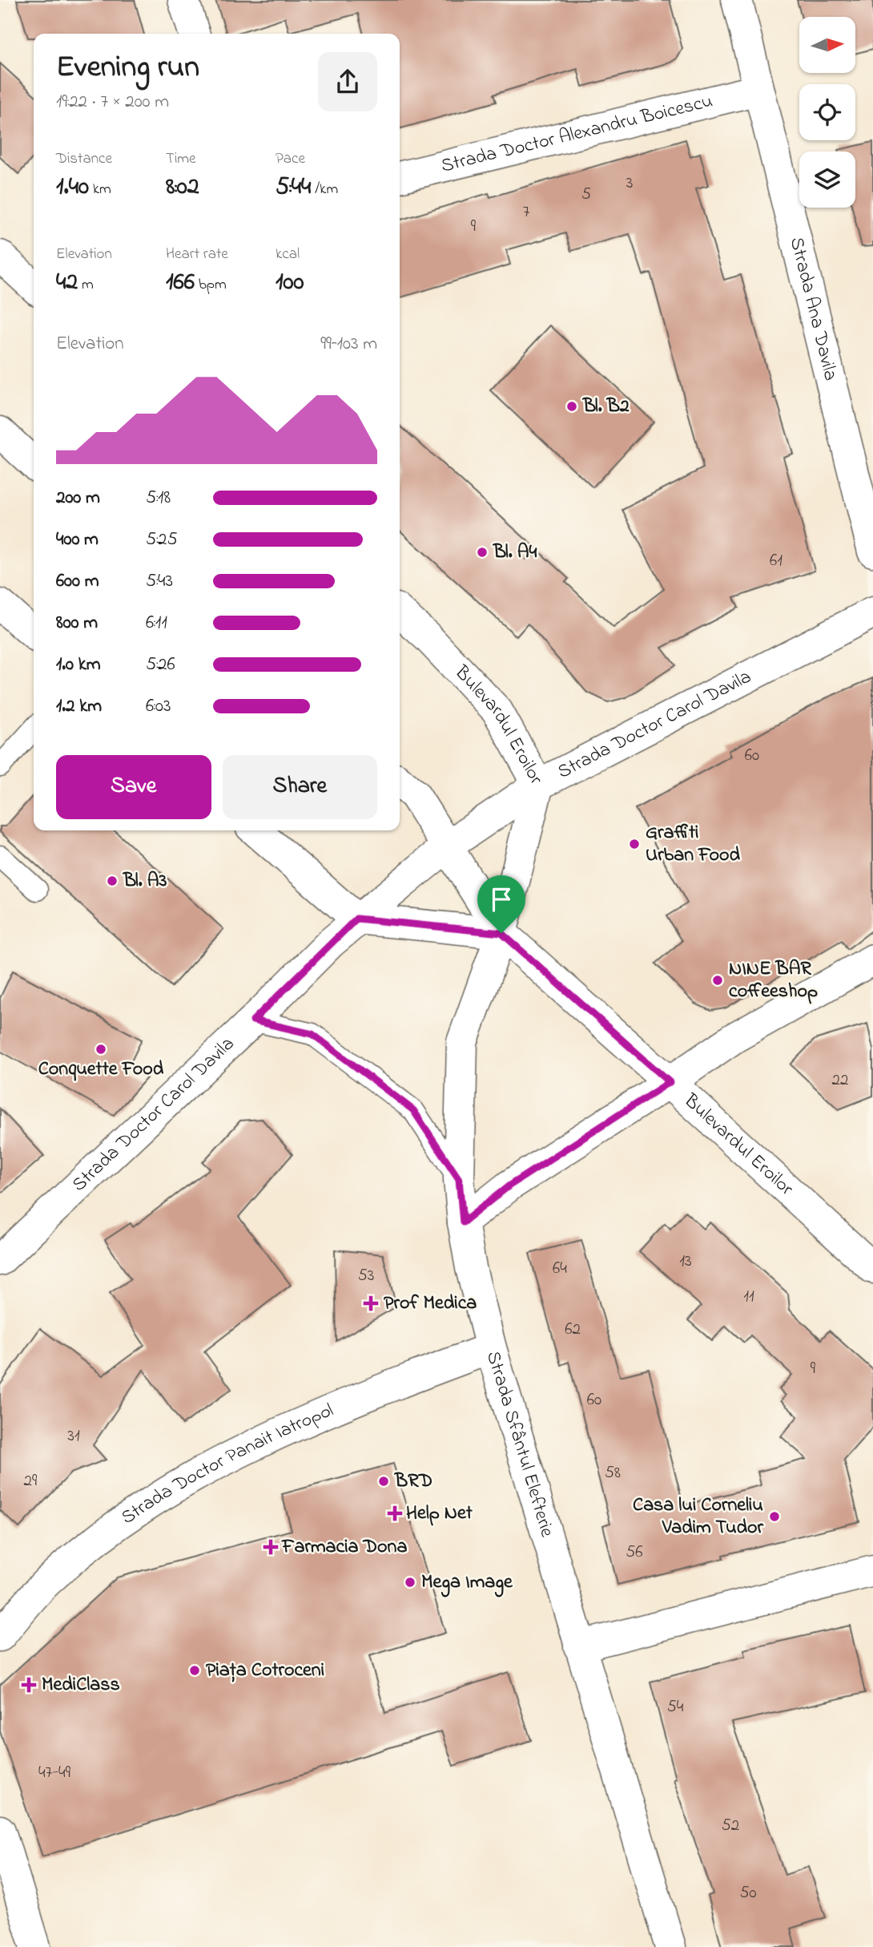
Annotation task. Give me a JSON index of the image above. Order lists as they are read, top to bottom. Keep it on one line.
{"streets":{"street":["Strada Doctor Alexandru Boicescu","Strada Ana Davila","Strada Doctor Carol Davila","Bulevardul Eroilor","Strada Sfântul Elefterie","Strada Doctor Panait Iatropol"]},"crossings":[["Strada Doctor Alexandru Boicescu","Strada Ana Davila"],["Strada Doctor Carol Davila","Bulevardul Eroilor"],["Bulevardul Eroilor","Strada Sfântul Elefterie"],["Strada Sfântul Elefterie","Strada Doctor Panait Iatropol"]],"places":{"other":["Bl. B2","Bl. A4","Graffiti Urban Food","Bl. A3","NINE BAR coffeeshop","Conquette Food","BRD","Casa lui Corneliu Vadim Tudor","Mega Image","Piața Cotroceni"],"health":["Prof Medica","Help Net","Farmacia Dona","MediClass"]},"house_numbers":["3","5","7","9","61","60","22","13","64","53","11","62","9","60","31","58","29","56","54","47-49","52","50"],"north":"right","page":{"heading":["Evening run","19:22 · 7 × 200 m"],"stats":[["Distance","1.40 km"],["Time","8:02"],["Pace","5:44 /km"],["Elevation","42 m"],["Heart rate","166 bpm"],["kcal","100"]],"chart":["Elevation","99–103 m"],"list":[{"name":"200 m","note":"5:18"},{"name":"400 m","note":"5:25"},{"name":"600 m","note":"5:43"},{"name":"800 m","note":"6:11"},{"name":"1.0 km","note":"5:26"},{"name":"1.2 km","note":"6:03"}],"buttons":["Save","Share"]}}
